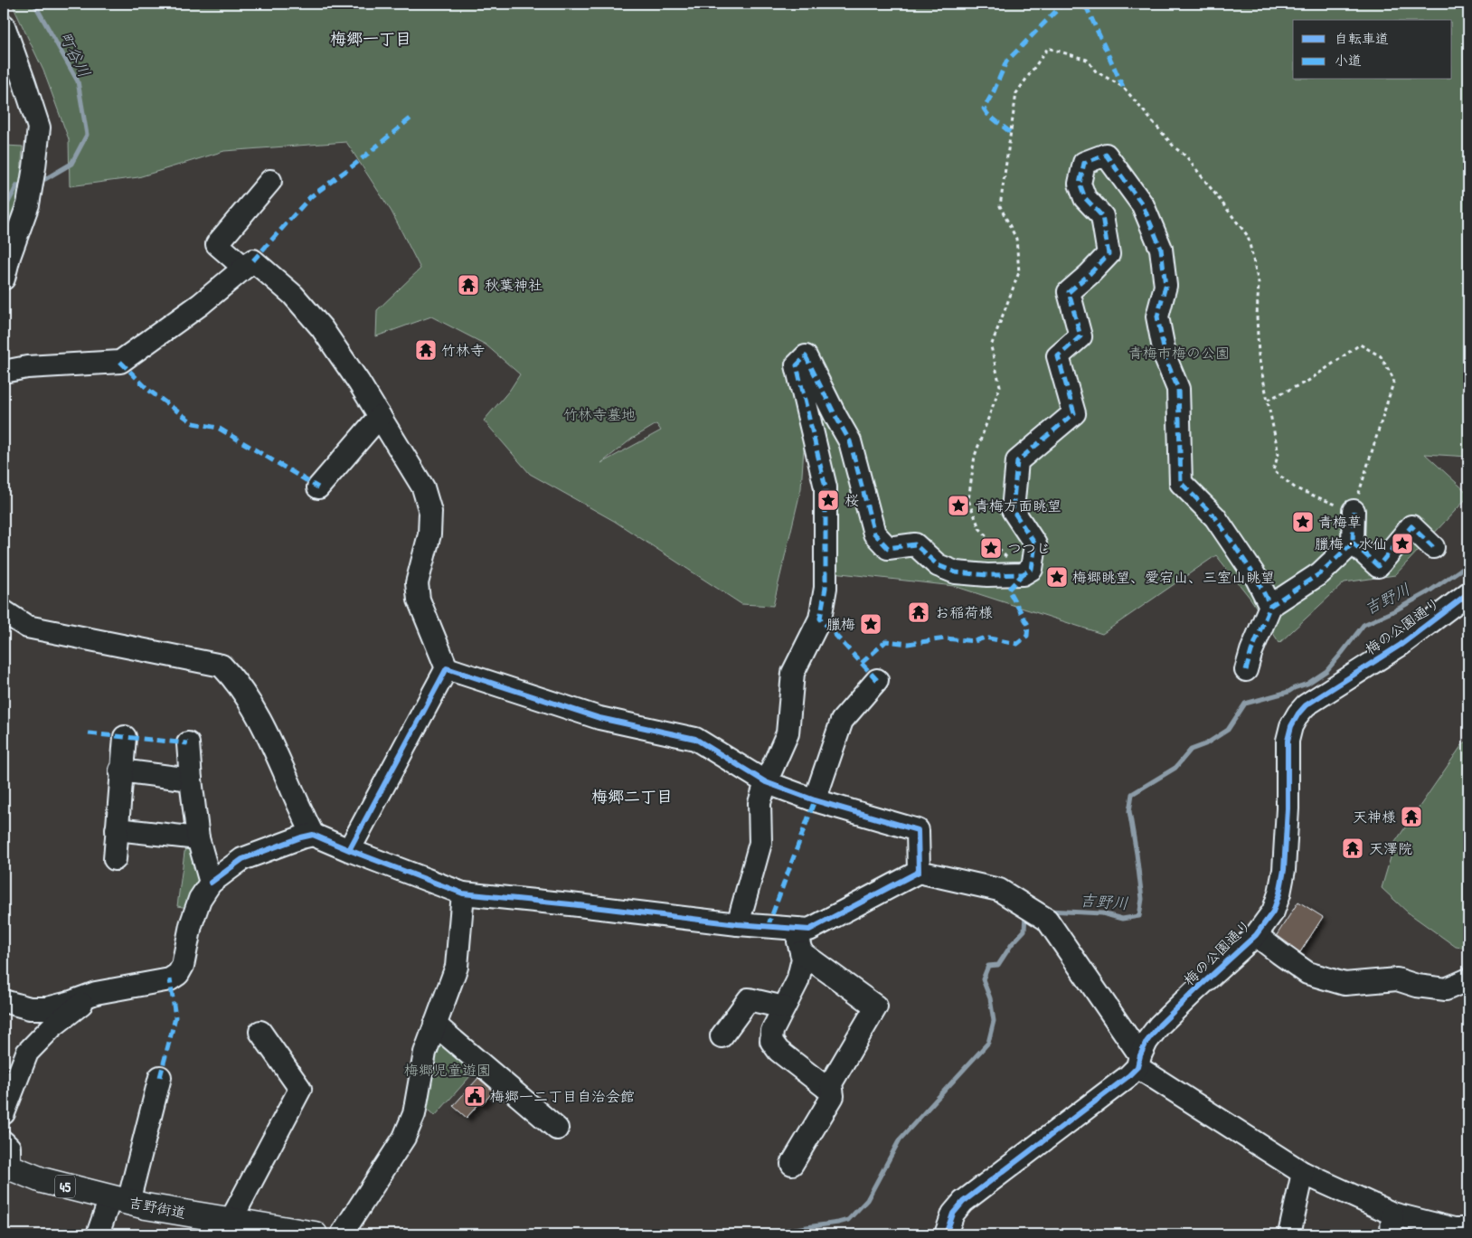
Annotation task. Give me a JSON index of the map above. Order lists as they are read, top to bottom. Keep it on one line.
{"streets":{"main road":["45","吉野街道"],"street":["梅の公園通り"]},"districts":["梅郷一丁目","梅郷二丁目"],"water":["町谷川","吉野川"],"parks":["青梅市梅の公園","竹林寺墓地","梅郷児童遊園"],"places":{"temple":["秋葉神社","竹林寺","お稲荷様","天神様","天澤院"],"place":["桜","青梅方面眺望","青梅草","臘梅・水仙","つつじ","梅郷眺望、愛宕山、三室山眺望","臘梅"],"public building":["梅郷一二丁目自治会館"]},"legend":["自転車道","小道"]}
